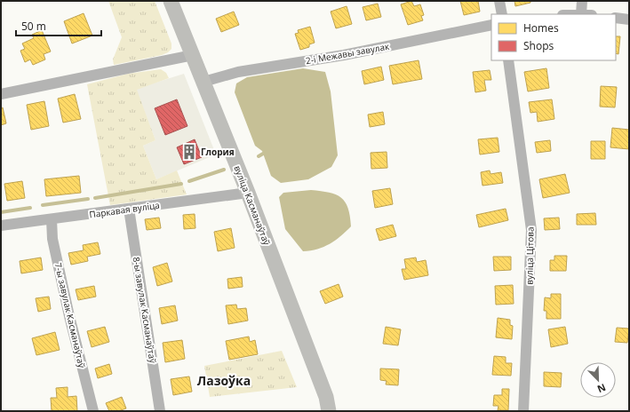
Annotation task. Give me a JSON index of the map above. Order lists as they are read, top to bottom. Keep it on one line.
{"streets":{"main road":["вуліца Касманаўтаў"],"street":["2-і Межавы завулак","Паркавая вуліца","вуліца Цітова","8-ы завулак Касманаўтаў","7-ы завулак Касманаўтаў"]},"crossings":[["2-і Межавы завулак","вуліца Касманаўтаў"],["вуліца Касманаўтаў","Паркавая вуліца"],["Паркавая вуліца","8-ы завулак Касманаўтаў"],["Паркавая вуліца","7-ы завулак Касманаўтаў"]],"districts":["Лазоўка"],"places":{"building":["Глория"]},"legend":["Homes","Shops"],"scale_bar":"50 m","north":"bottom right"}
